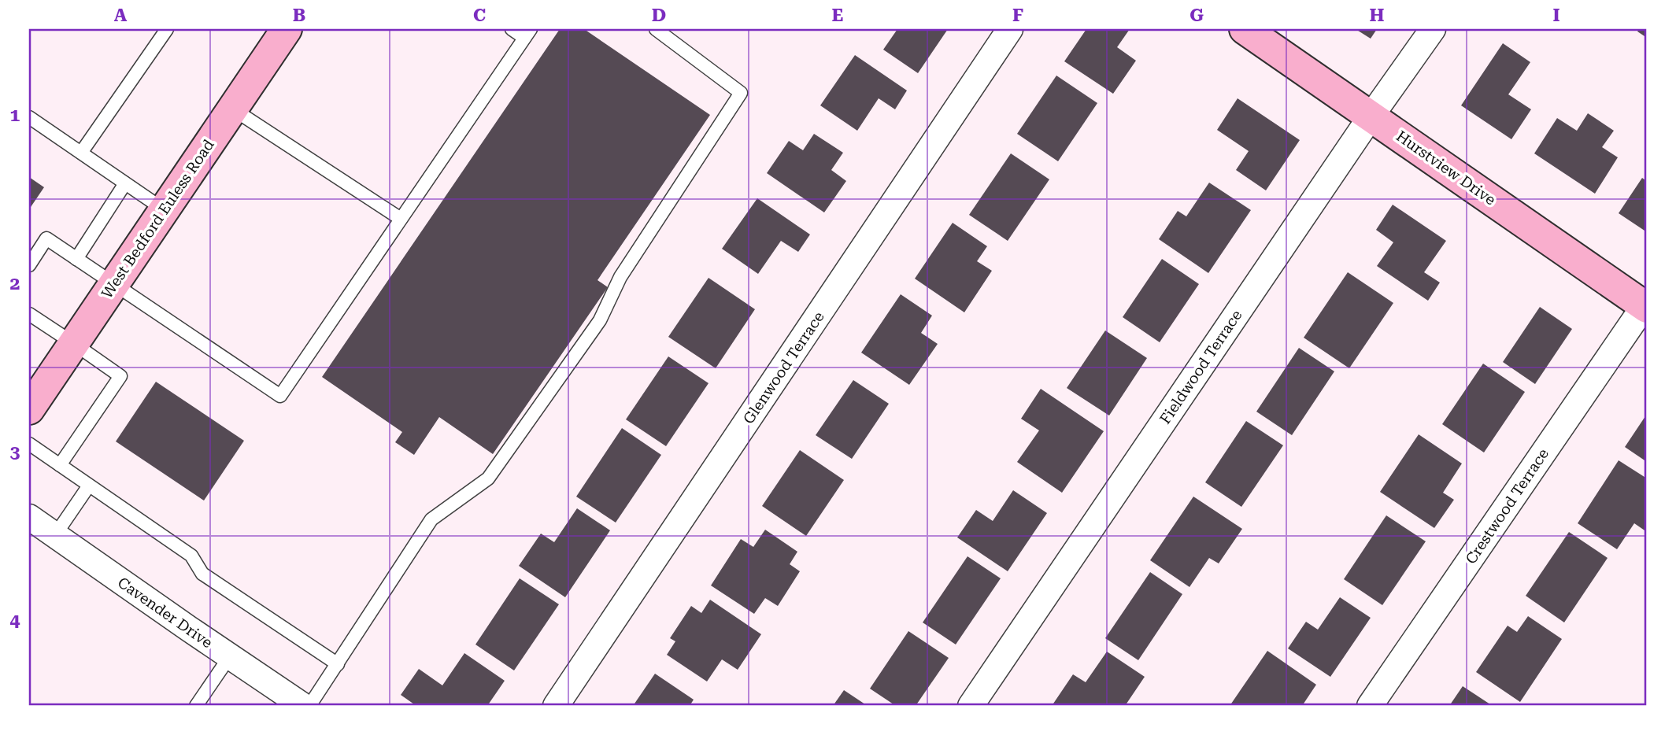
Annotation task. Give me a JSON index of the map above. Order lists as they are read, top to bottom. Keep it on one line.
{"streets":{"street":["Hurstview Drive","West Bedford Euless Road","Fieldwood Terrace","Glenwood Terrace","Crestwood Terrace","Cavender Drive"]},"crossings":[["Hurstview Drive","Fieldwood Terrace"],["Hurstview Drive","Crestwood Terrace"]],"grid":{"columns":["A","B","C","D","E","F","G","H","I"],"rows":["1","2","3","4"]}}
